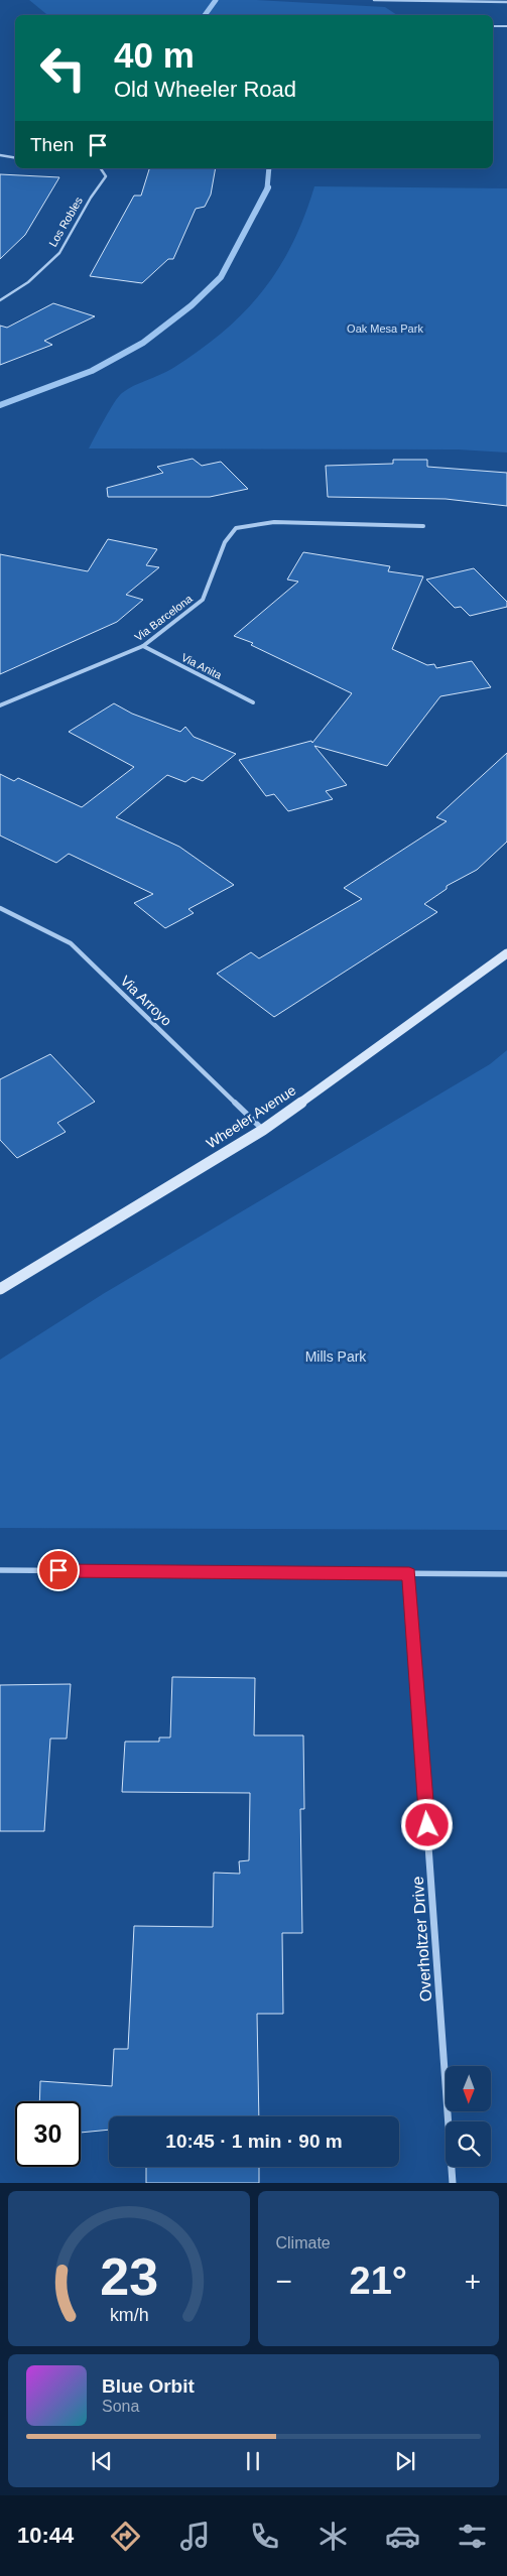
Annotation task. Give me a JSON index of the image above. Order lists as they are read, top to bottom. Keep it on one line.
{"streets":{"main road":["Wheeler Avenue"],"street":["Los Robles","Via Barcelona","Via Anita","Via Arroyo","Overholtzer Drive"]},"crossings":[["Via Barcelona","Via Anita"],["Via Arroyo","Wheeler Avenue"]],"parks":["Oak Mesa Park","Mills Park"],"north":"bottom","page":{"turn":["40 m","Old Wheeler Road"],"then":"Then","limit":"30","trip":"10:45 · 1 min · 90 m","tile":"Climate","heat":["−","21°","+"],"song":["Blue Orbit","Sona"],"tabs":"10:44","gauge":["23","km/h"]}}
